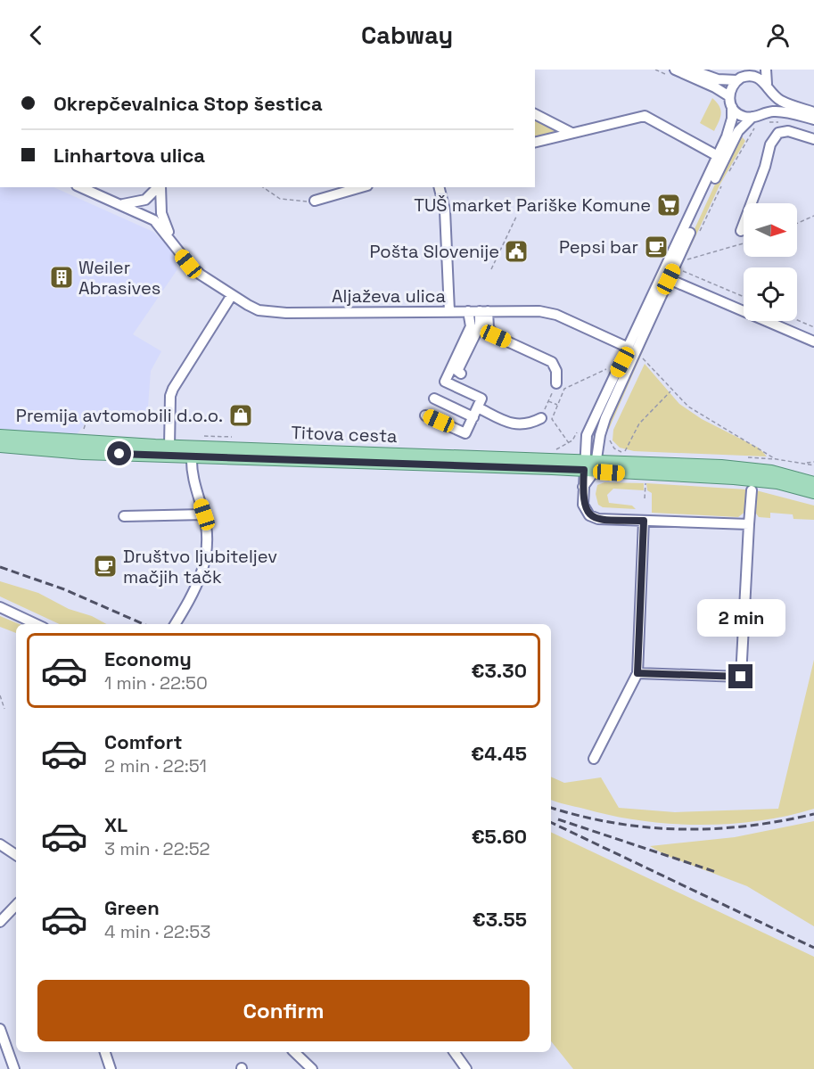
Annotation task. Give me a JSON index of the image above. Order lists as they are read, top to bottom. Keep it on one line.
{"streets":{"main road":["Titova cesta"],"street":["Aljaževa ulica"]},"places":{"supermarket":["TUŠ market Pariške Komune"],"cafe":["Pepsi bar","Društvo ljubiteljev mačjih tačk"],"public building":["Pošta Slovenije"],"building":["Weiler Abrasives"],"shop":["Premija avtomobili d.o.o."]},"north":"right","page":{"header":"Cabway","banner":["Okrepčevalnica Stop šestica","Linhartova ulica"],"bubble":"2 min","list":[{"name":"Economy","note":"1 min · 22:50","value":"€3.30"},{"name":"Comfort","note":"2 min · 22:51","value":"€4.45"},{"name":"XL","note":"3 min · 22:52","value":"€5.60"},{"name":"Green","note":"4 min · 22:53","value":"€3.55"}],"buttons":"Confirm"}}
